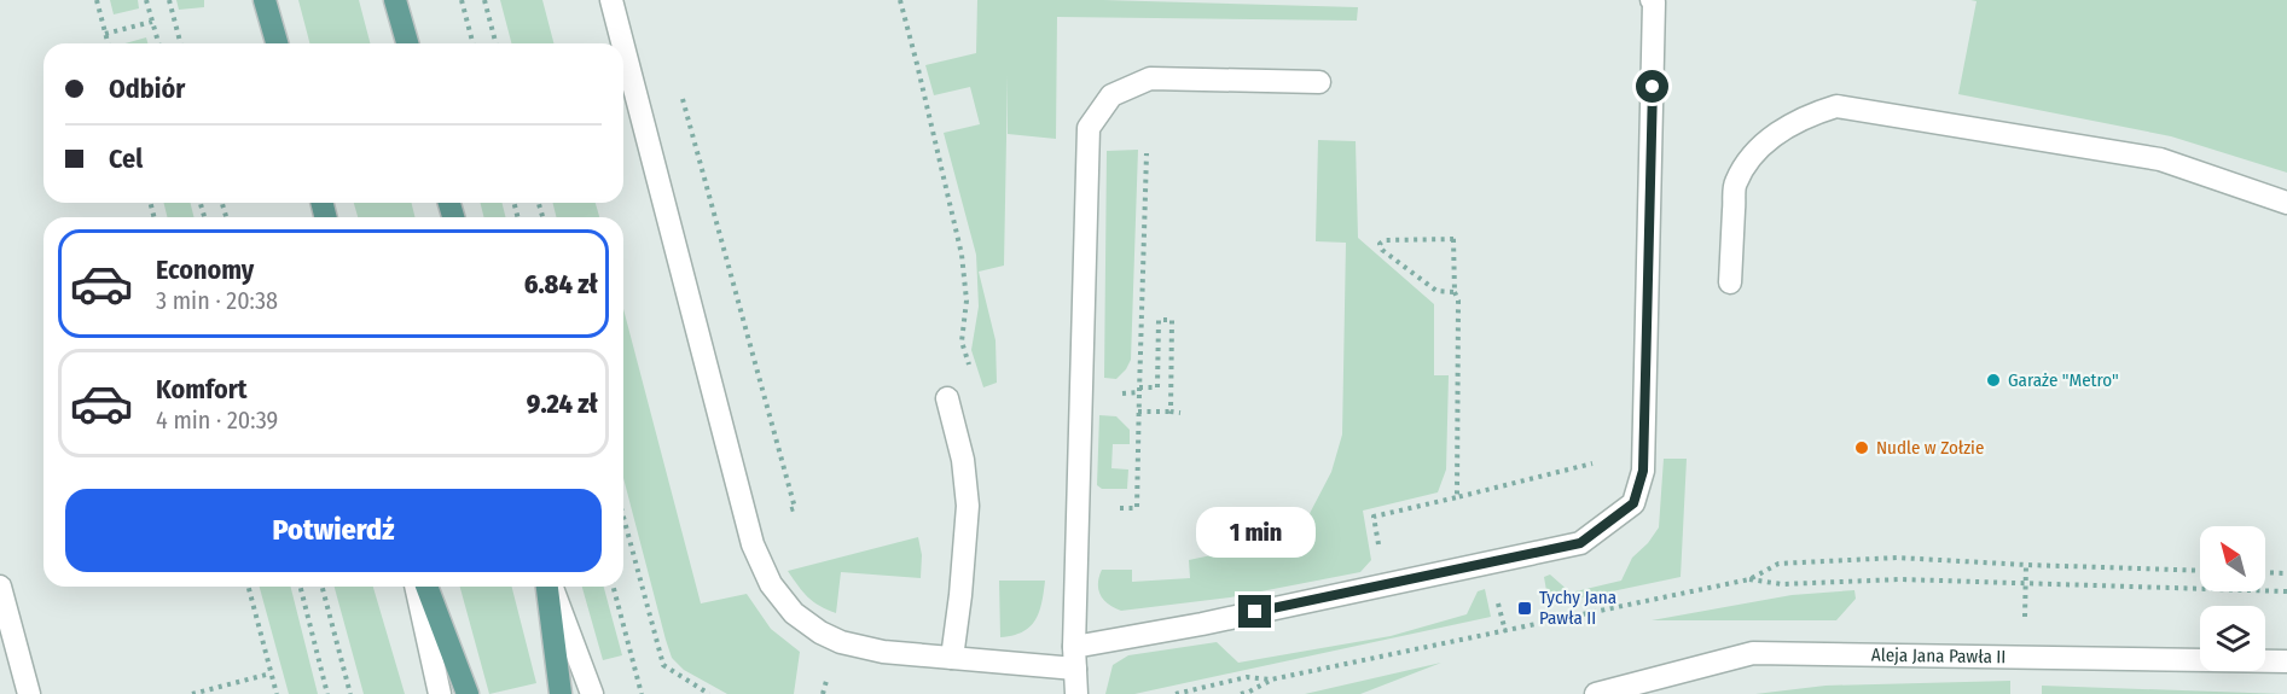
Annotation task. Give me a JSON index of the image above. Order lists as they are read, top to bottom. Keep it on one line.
{"streets":{"street":["Aleja Jana Pawła II"]},"places":{"other":["Garaże \"Metro\"","Nudle w Zołzie"],"transit":["Tychy Jana Pawła II"]},"north":"top left","page":{"banner":["Odbiór","Cel"],"list":[{"name":"Economy","note":"3 min · 20:38","value":"6.84 zł"},{"name":"Komfort","note":"4 min · 20:39","value":"9.24 zł"}],"buttons":"Potwierdź","bubble":"1 min"}}
